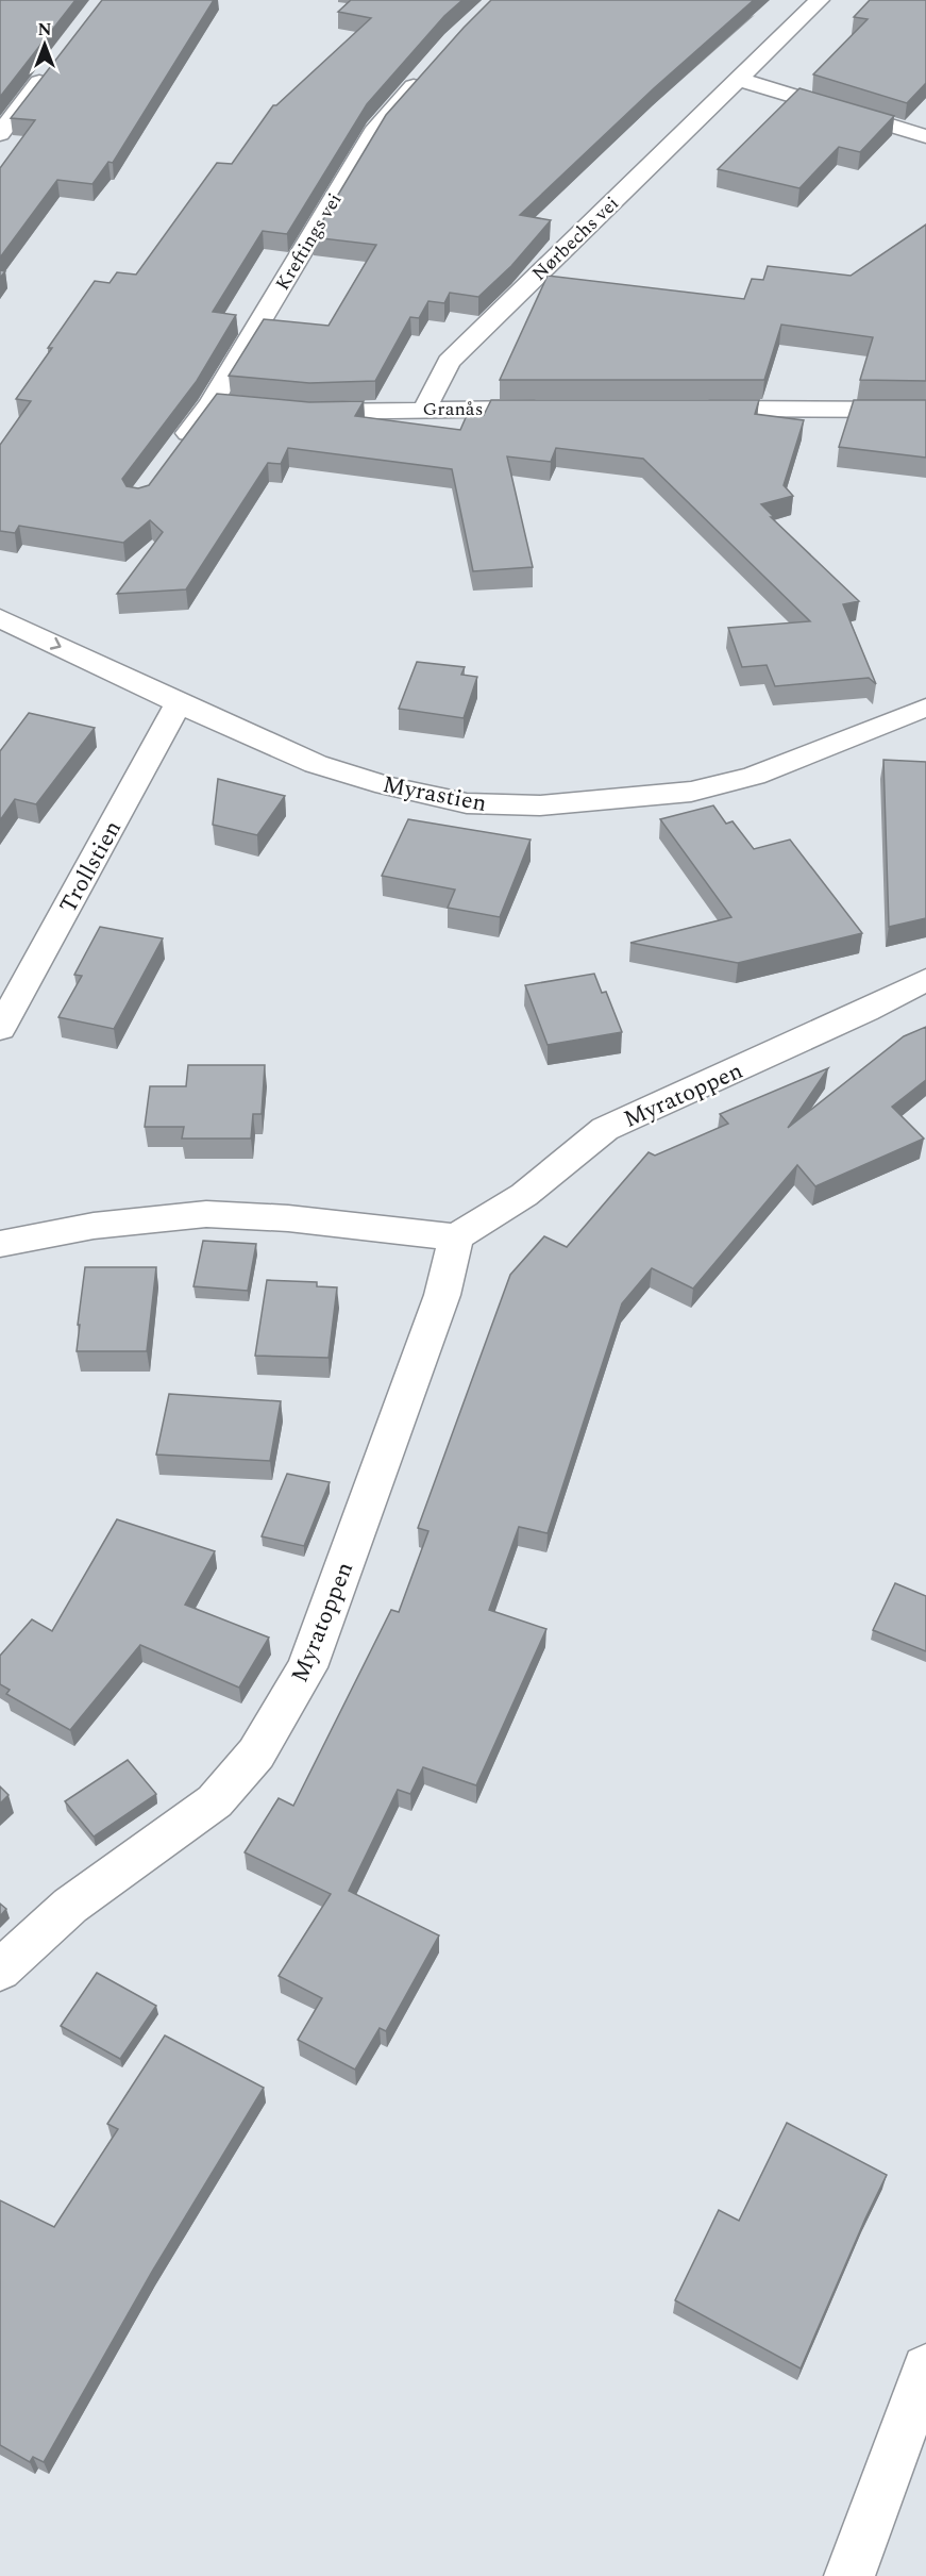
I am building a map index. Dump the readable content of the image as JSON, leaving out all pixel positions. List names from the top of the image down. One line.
{"streets":{"street":["Nørbechs vei","Kreftings vei","Granås","Myrastien","Trollstien","Myratoppen"]},"crossings":[["Nørbechs vei","Granås"],["Myrastien","Trollstien"]],"north":"top"}
